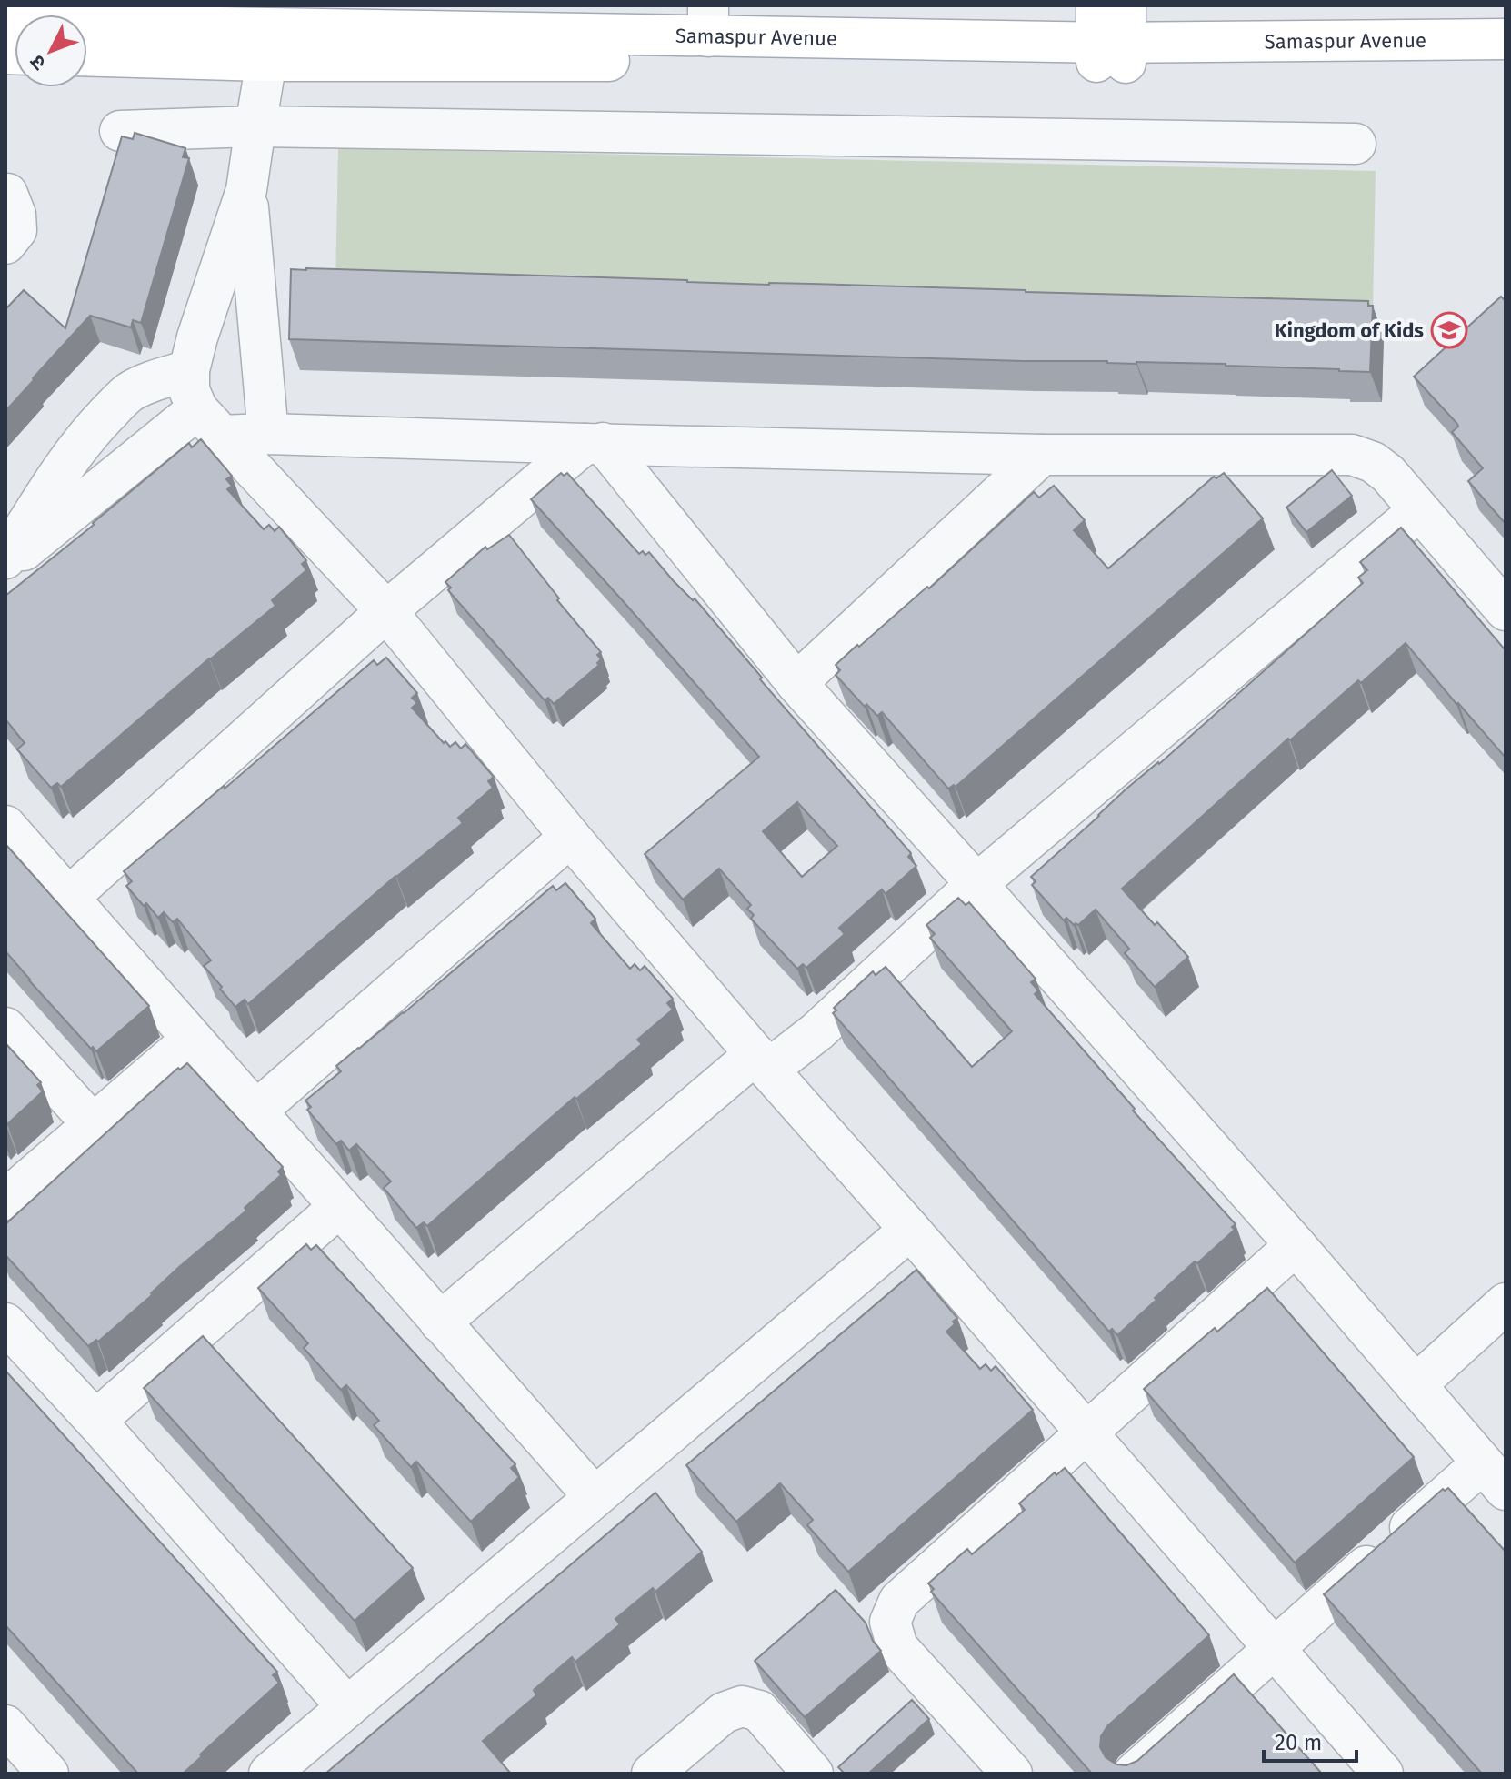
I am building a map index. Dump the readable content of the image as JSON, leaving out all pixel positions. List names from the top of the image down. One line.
{"streets":{"main road":["Samaspur Avenue"]},"places":{"school or university":["Kingdom of Kids"]},"scale_bar":"20 m","north":"bottom left"}
